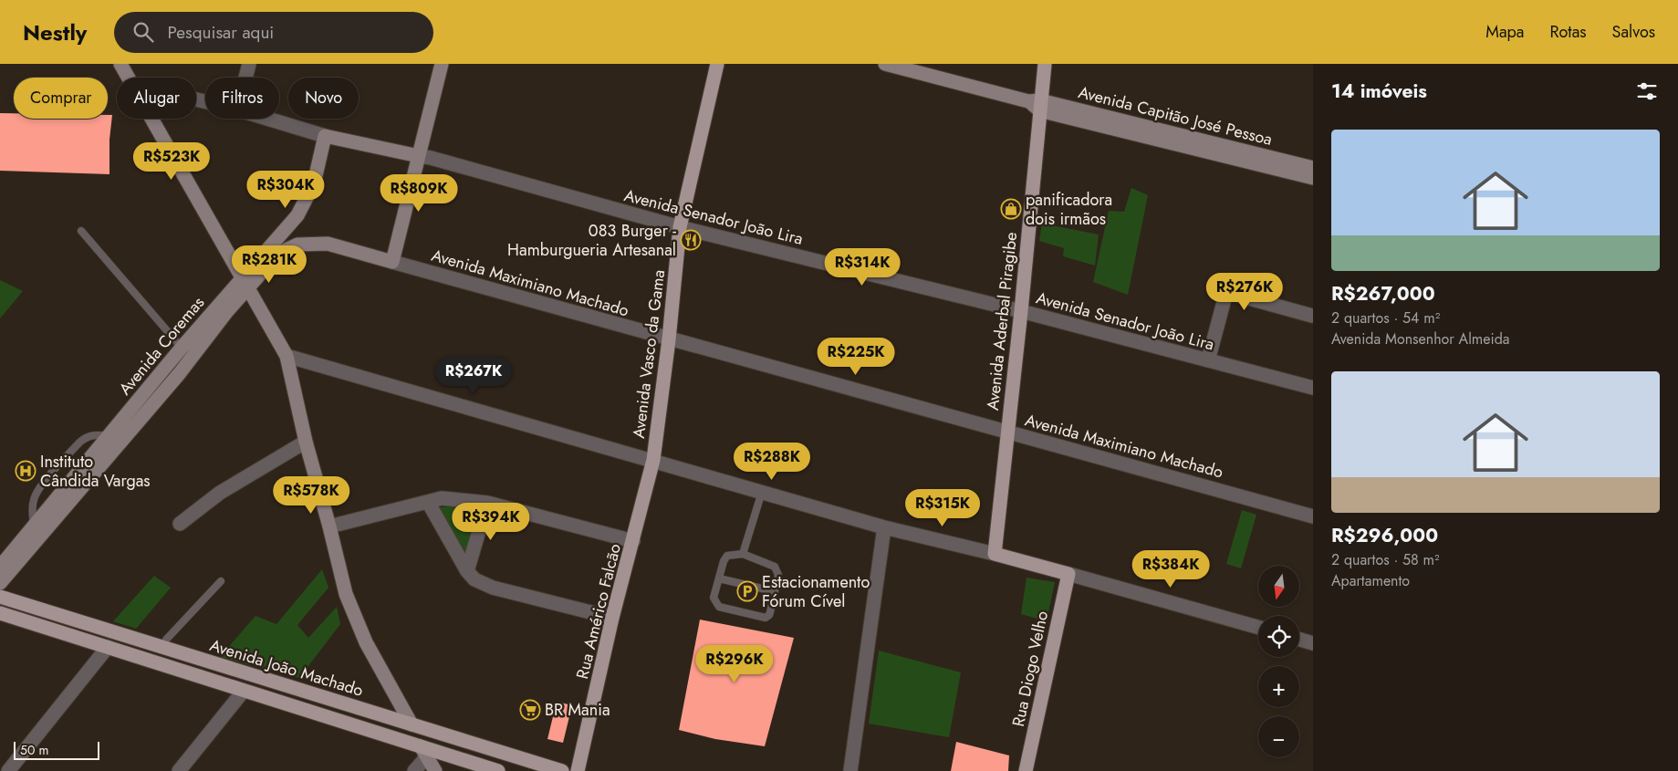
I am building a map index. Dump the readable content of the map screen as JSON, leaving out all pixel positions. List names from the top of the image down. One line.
{"streets":{"main road":["Avenida Aderbal Piragibe","Avenida Vasco da Gama","Rua Américo Falcão","Avenida João Machado","Rua Diogo Velho"],"street":["Avenida Capitão José Pessoa","Avenida Senador João Lira","Avenida Maximiano Machado","Avenida Coremas"]},"crossings":[["Avenida Capitão José Pessoa","Avenida Aderbal Piragibe"],["Avenida Senador João Lira","Avenida Aderbal Piragibe"],["Avenida Senador João Lira","Avenida Coremas"],["Avenida Senador João Lira","Avenida Vasco da Gama"],["Avenida Maximiano Machado","Avenida Aderbal Piragibe"],["Avenida Maximiano Machado","Avenida Coremas"],["Avenida Maximiano Machado","Avenida Vasco da Gama"],["Avenida Vasco da Gama","Rua Américo Falcão"]],"places":{"shop":["panificadora dois irmãos"],"restaurant":["083 Burger - Hamburgueria Artesanal"],"hospital":["Instituto Cândida Vargas"],"parking":["Estacionamento Fórum Cível"],"supermarket":["BR Mania"]},"scale_bar":"50 m","north":"bottom","page":{"header":"Nestly","search":"Pesquisar aqui","nav":["Mapa","Rotas","Salvos"],"heading":"14 imóveis","chip":["Comprar","Alugar","Filtros","Novo"],"list":[{"name":"R$267,000","note":"2 quartos · 54 m² · Avenida Monsenhor Almeida"},{"name":"R$296,000","note":"2 quartos · 58 m² · Apartamento"}],"price":["R$523K","R$304K","R$809K","R$281K","R$314K","R$276K","R$225K","R$267K","R$288K","R$578K","R$315K","R$394K","R$384K","R$296K"],"map_buttons":["+","−"],"scale":"50 m"}}
